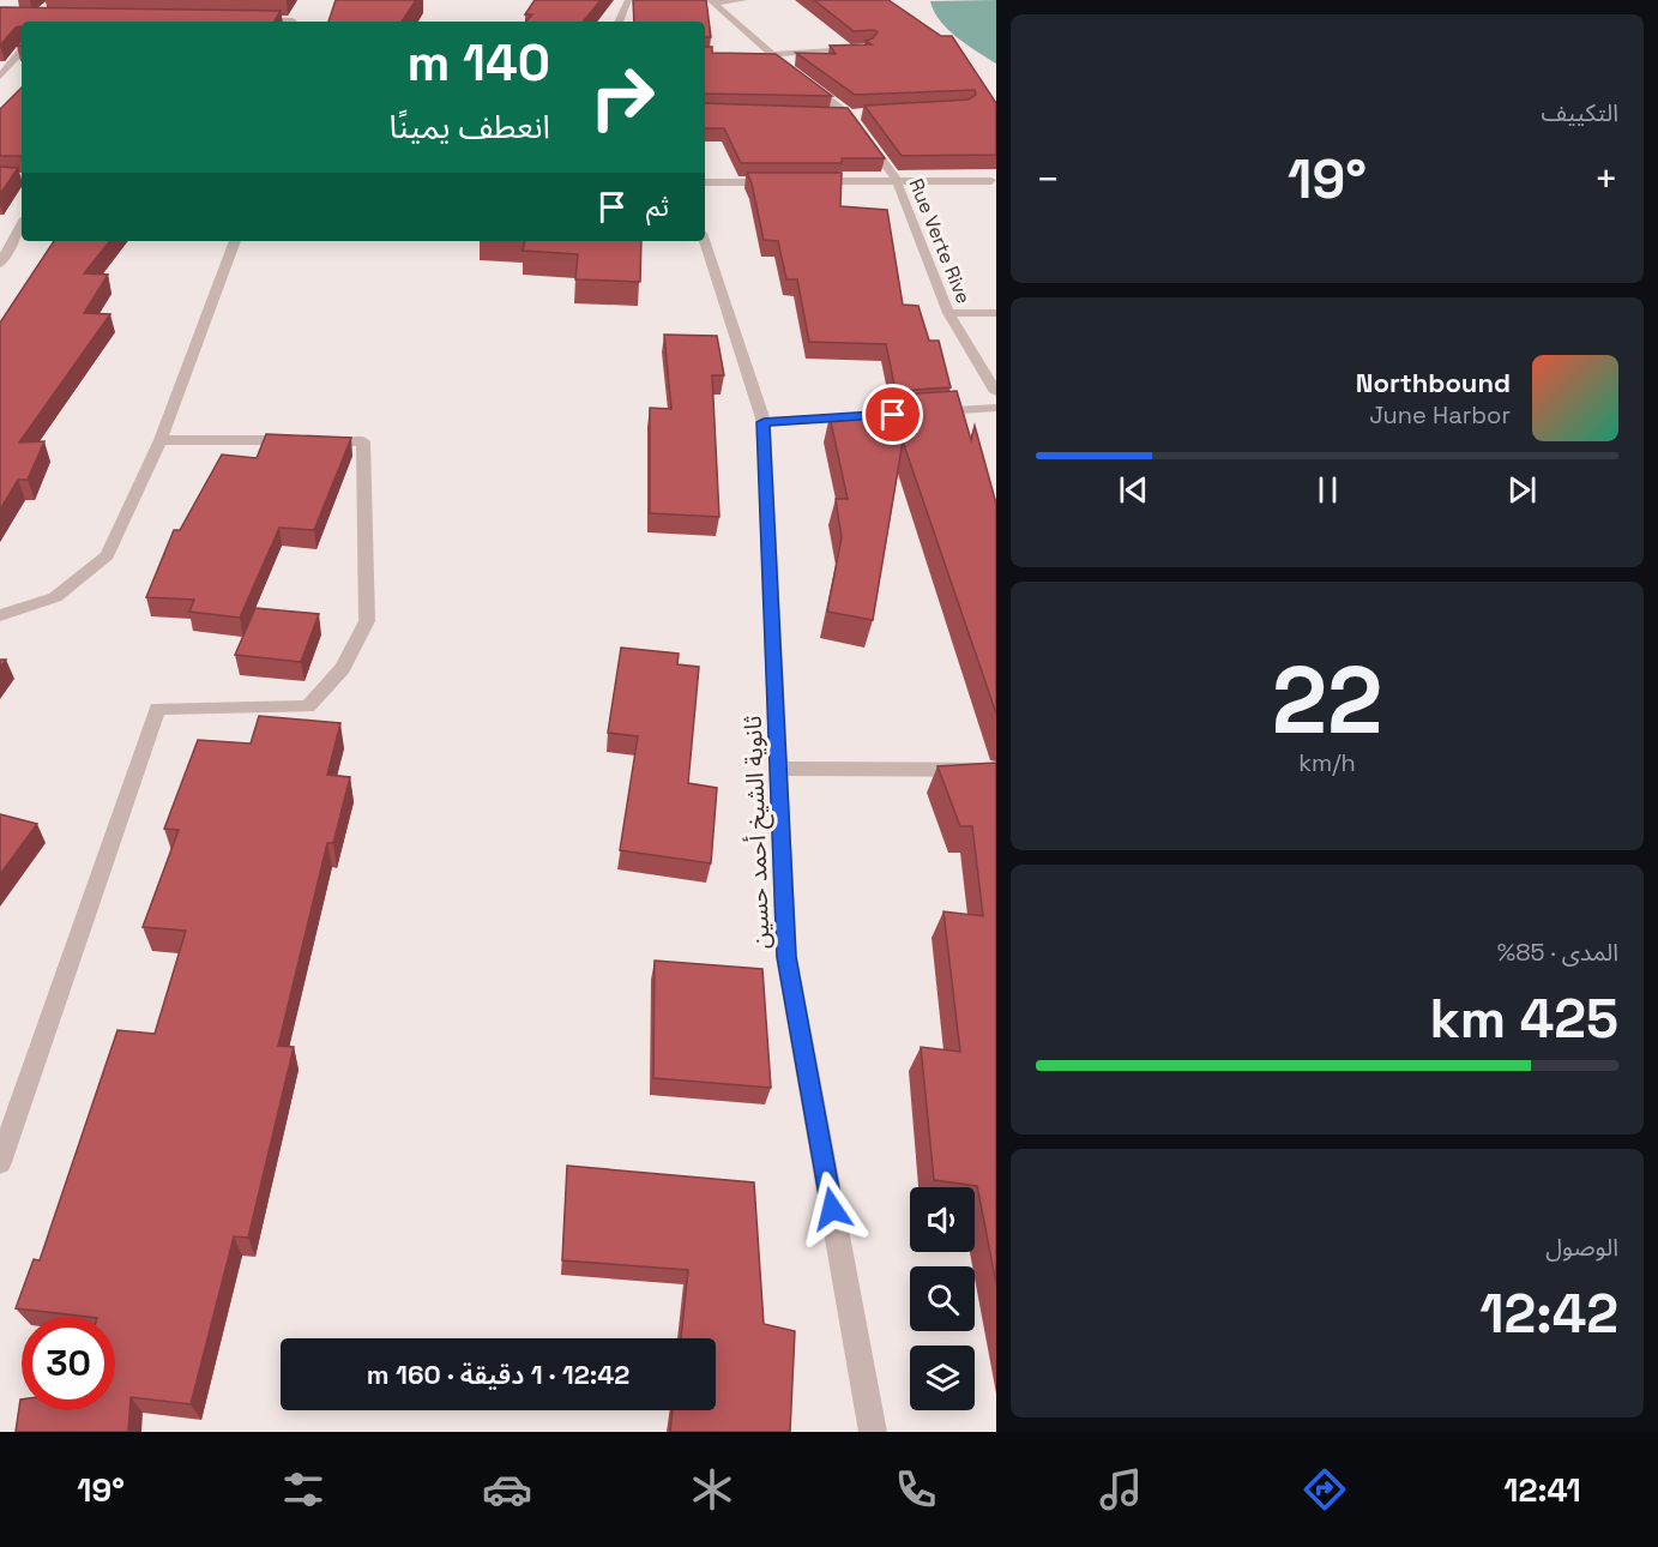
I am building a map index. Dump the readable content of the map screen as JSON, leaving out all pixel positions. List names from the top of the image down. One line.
{"streets":{"street":["Rue Verte Rive","ثانوية الشيخ أحمد حسين"]},"page":{"tile":["التكييف",["22","km/h"],["المدى · 85%","425 km"],["الوصول","12:42"]],"turn":["140 m","انعطف يمينًا"],"heat":["−","19°","+"],"then":"ثم","song":["Northbound","June Harbor"],"limit":"30","trip":"12:42 · 1 دقيقة · 160 m","tabs":["12:41","19°"]}}
